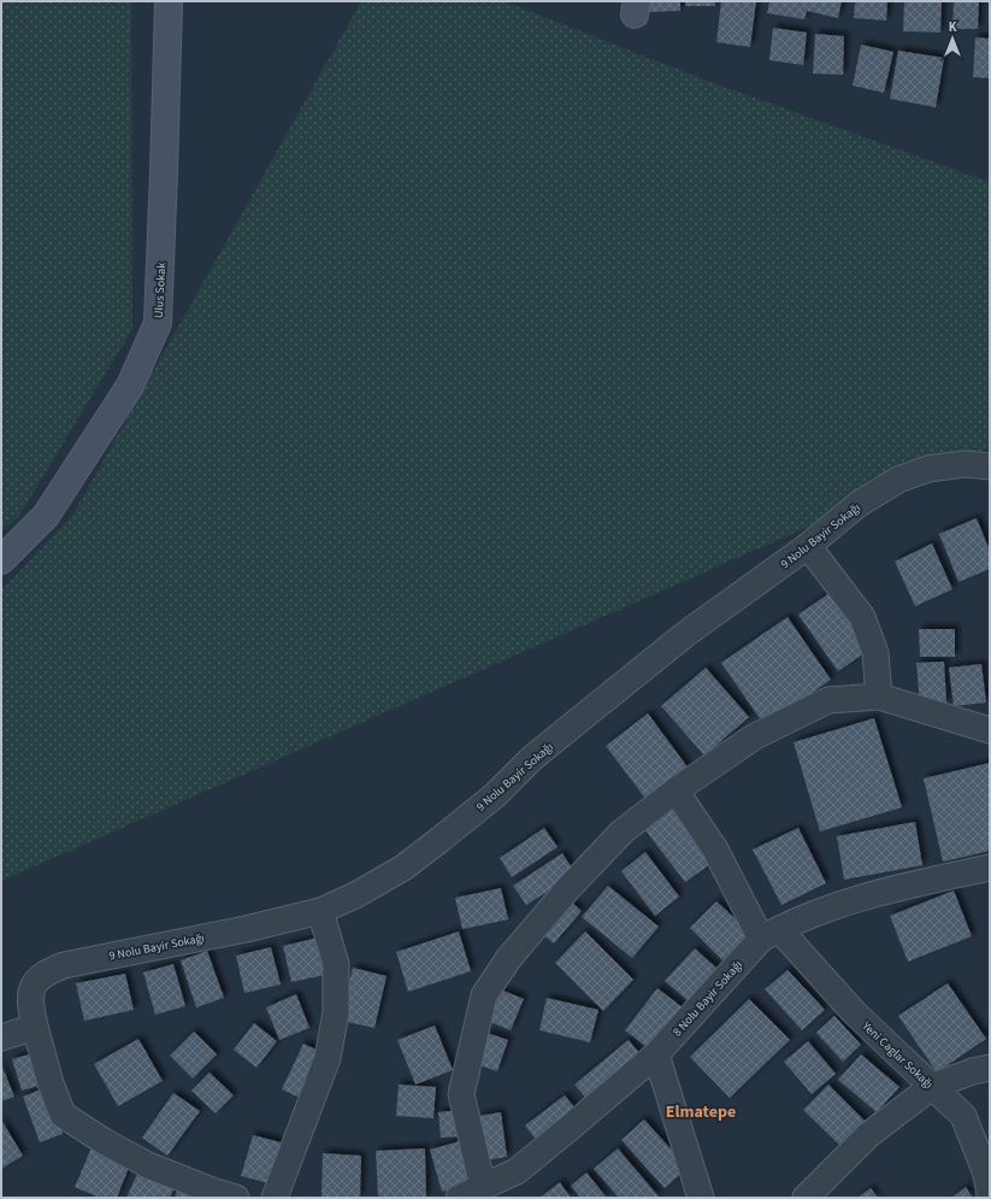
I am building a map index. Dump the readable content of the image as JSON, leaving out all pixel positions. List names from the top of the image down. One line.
{"streets":{"street":["Ulus Sokak","9 Nolu Bayir Sokağı","8 Nolu Bayir Sokağı","Yeni Caglar Sokağı"]},"crossings":[["8 Nolu Bayir Sokağı","Yeni Caglar Sokağı"]],"districts":["Elmatepe"],"north":"top"}
